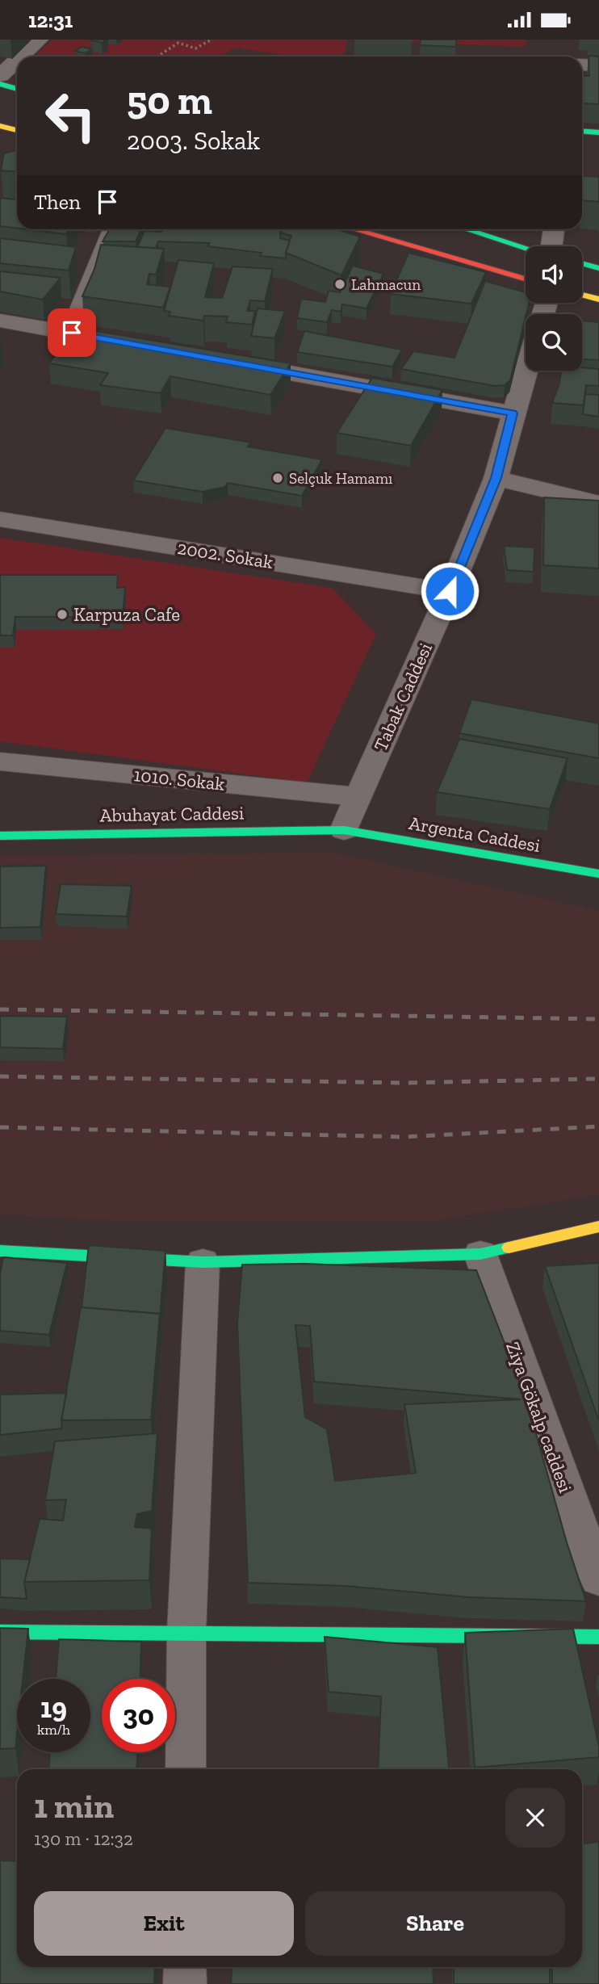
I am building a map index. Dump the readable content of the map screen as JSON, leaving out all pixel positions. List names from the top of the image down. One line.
{"streets":{"main road":["Abuhayat Caddesi","Argenta Caddesi"],"street":["2002. Sokak","Tabak Caddesi","1010. Sokak","Ziya Gökalp caddesi"]},"crossings":[["2002. Sokak","Tabak Caddesi"],["Tabak Caddesi","1010. Sokak"],["Tabak Caddesi","Abuhayat Caddesi"],["Tabak Caddesi","Argenta Caddesi"],["Abuhayat Caddesi","Argenta Caddesi"]],"places":["Lahmacun","Selçuk Hamamı","Karpuza Cafe"],"page":{"status":"12:31","turn":["50 m","2003. Sokak"],"then":"Then","speed":"19 km/h","limit":"30","heading":["1 min","130 m · 12:32"],"buttons":["Exit","Share"]}}
